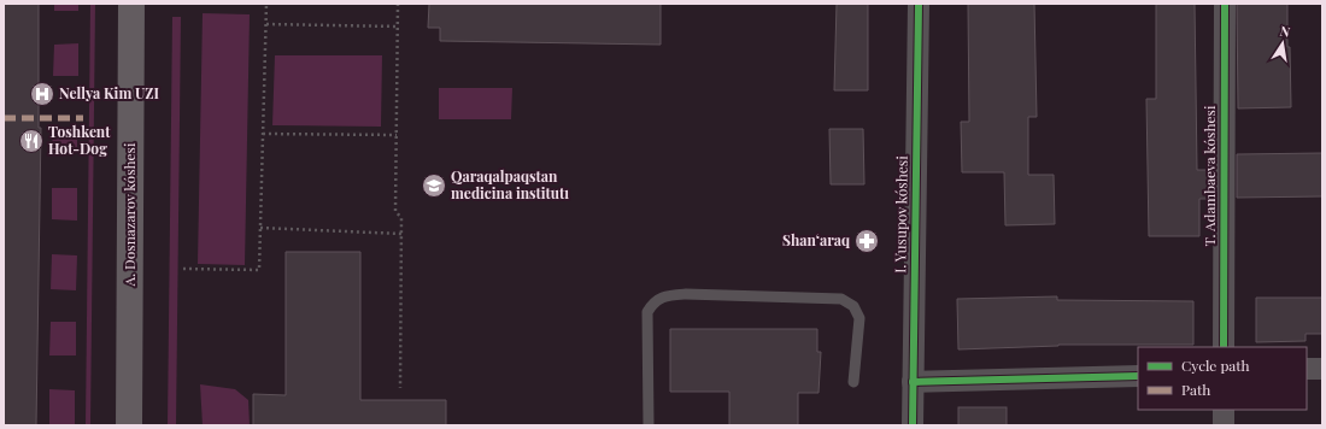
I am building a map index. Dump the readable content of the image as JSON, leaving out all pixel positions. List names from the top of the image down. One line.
{"streets":{"main road":["A. Dosnazarov kóshesi"],"street":["T. Adambaeva kóshesi","I. Yusupov kóshesi"]},"places":{"hospital":["Nellya Kim UZI"],"restaurant":["Toshkent Hot-Dog"],"school or university":["Qaraqalpaqstan medicina institutı"],"pharmacy":["Shanʻaraq"]},"legend":["Cycle path","Path"],"north":"top"}
